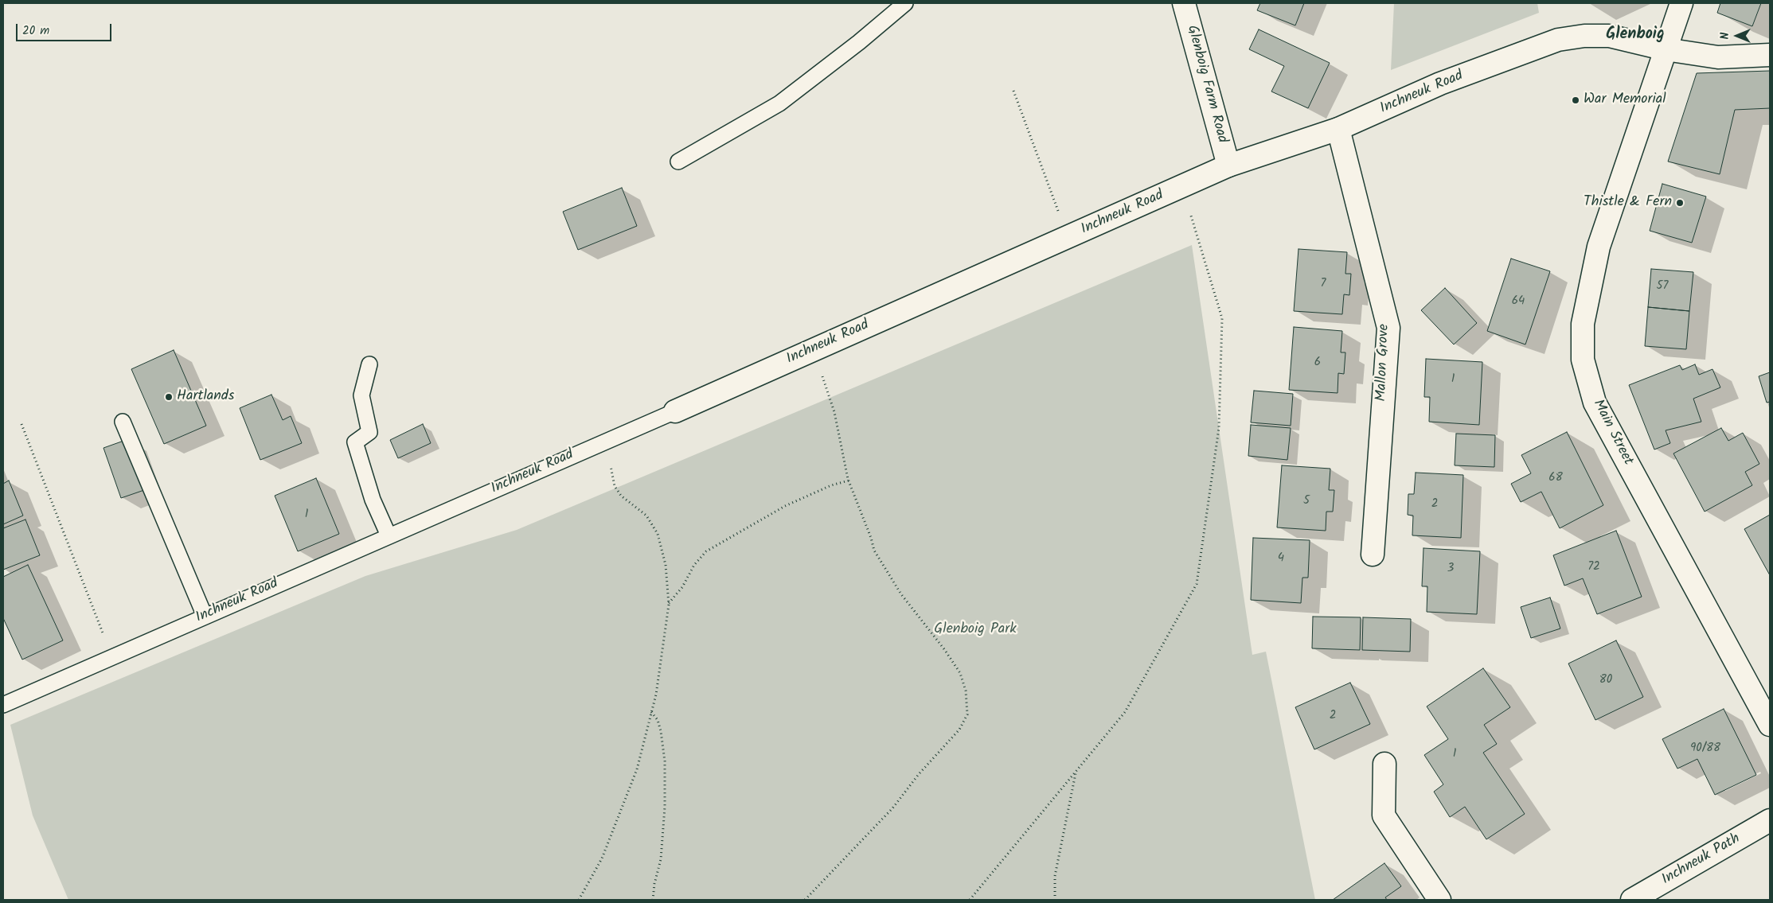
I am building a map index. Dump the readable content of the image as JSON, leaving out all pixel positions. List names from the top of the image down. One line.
{"streets":{"street":["Glenboig Farm Road","Inchneuk Road","Mallon Grove","Main Street","Inchneuk Path"]},"crossings":[["Glenboig Farm Road","Inchneuk Road"],["Inchneuk Road","Mallon Grove"],["Inchneuk Road","Main Street"]],"districts":["Glenboig"],"parks":["Glenboig Park"],"places":["War Memorial","Thistle & Fern","Hartlands"],"house_numbers":["7","57","64","6","1","68","5","2","1","4","72","3","80","2","90/88","1"],"scale_bar":"20 m","north":"left"}
